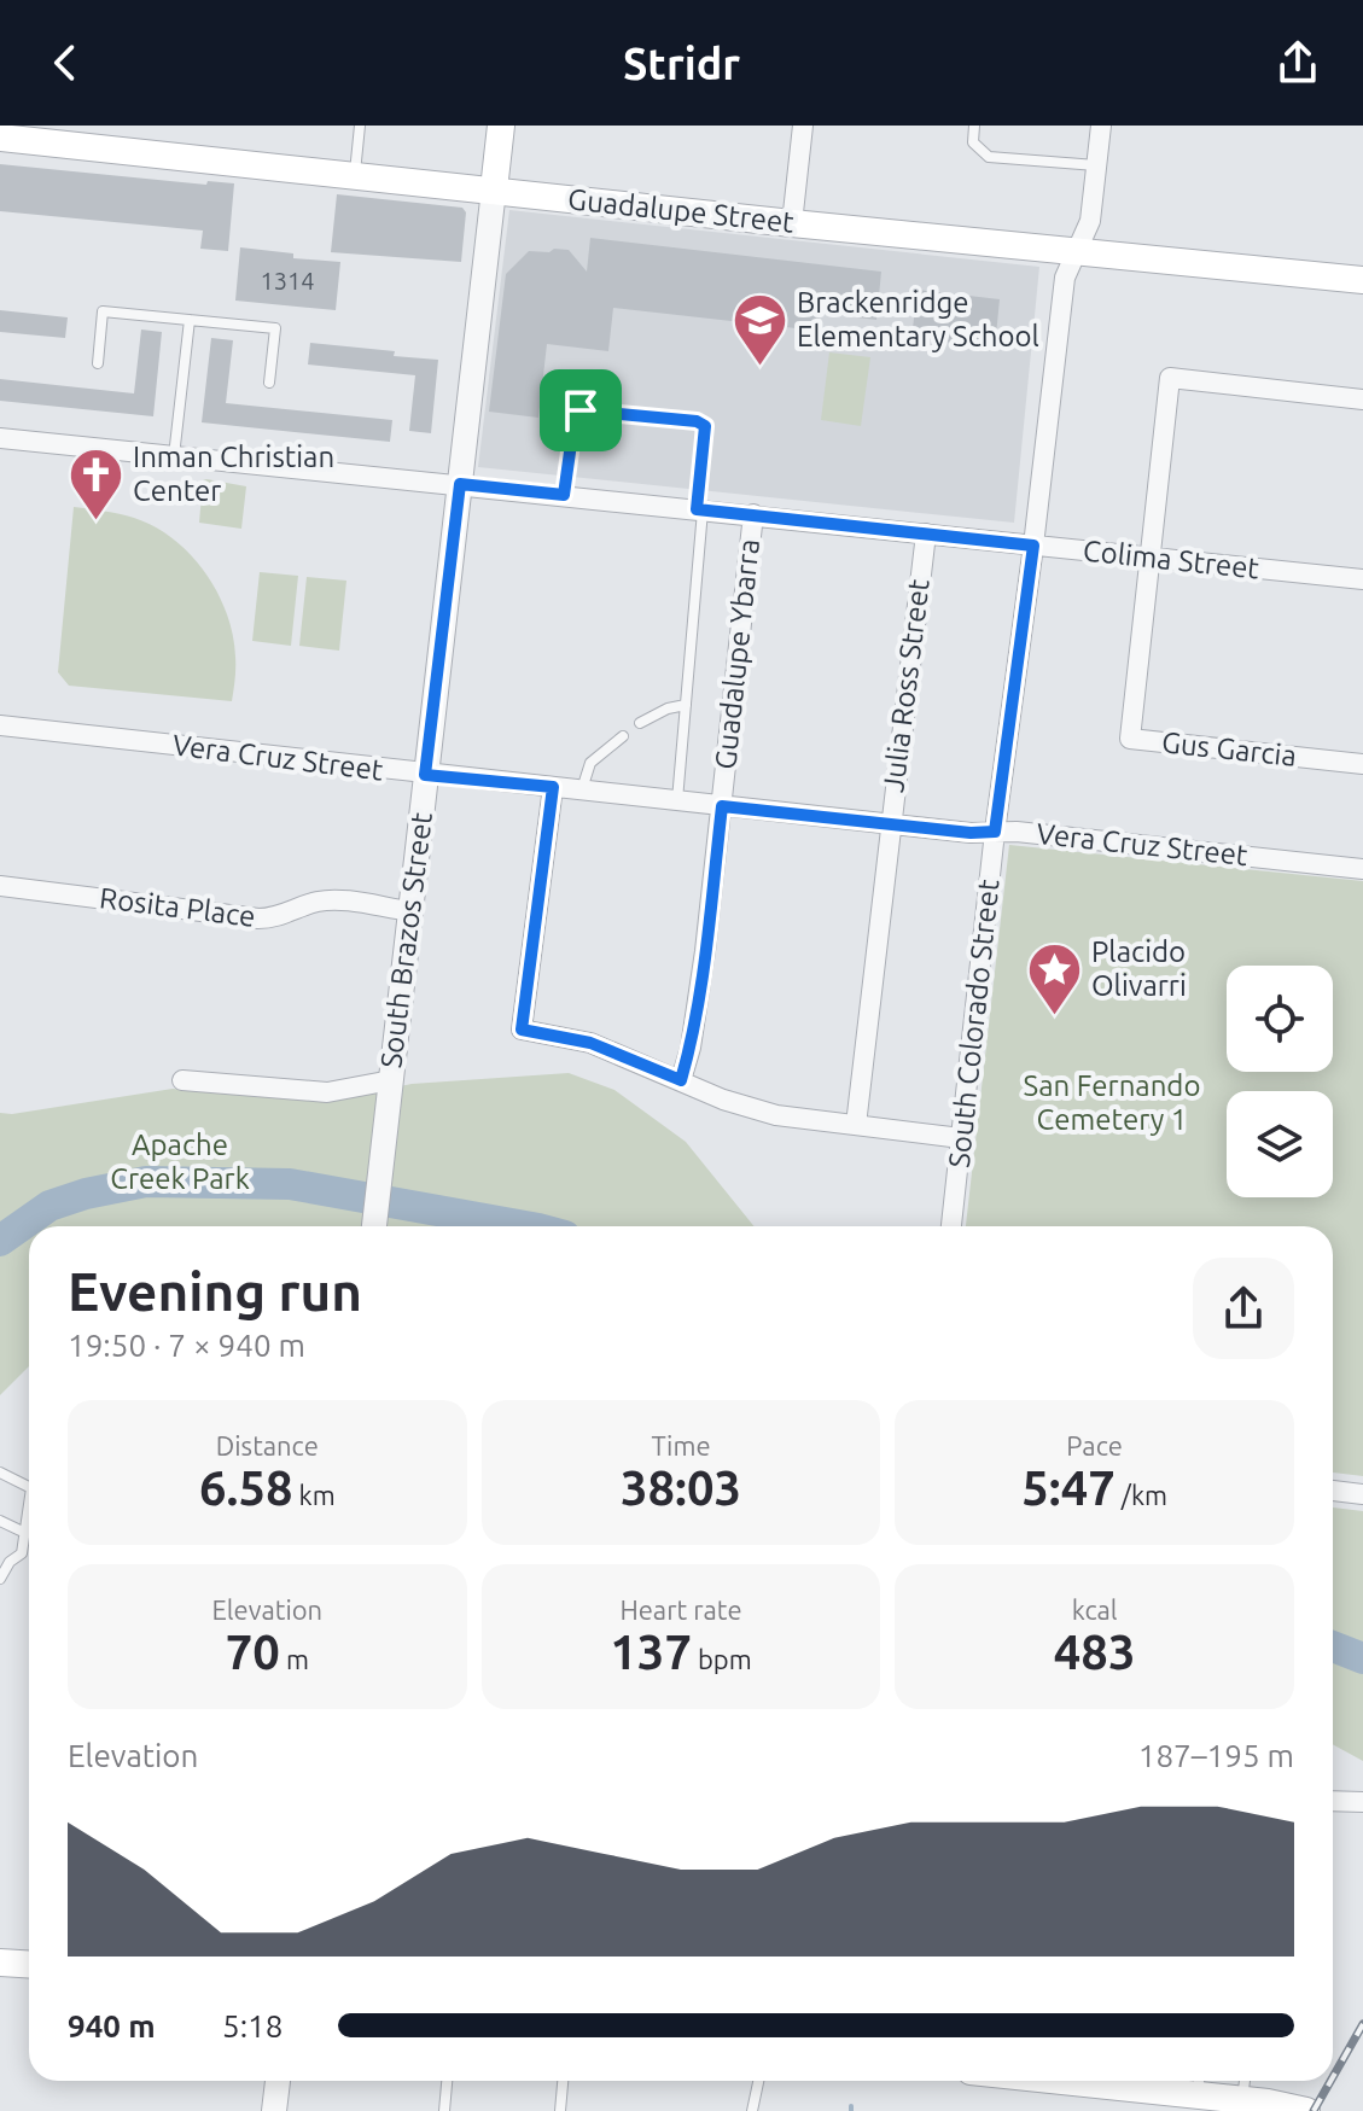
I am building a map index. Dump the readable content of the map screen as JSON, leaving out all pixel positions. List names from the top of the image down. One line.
{"streets":{"main road":["Guadalupe Street","South Brazos Street"],"street":["Colima Street","Guadalupe Ybarra","Julia Ross Street","Gus Garcia","Vera Cruz Street","Rosita Place","South Colorado Street"]},"crossings":[["Guadalupe Street","South Brazos Street"],["Guadalupe Street","South Colorado Street"],["Colima Street","Guadalupe Ybarra"],["Colima Street","Julia Ross Street"],["Colima Street","Gus Garcia"],["Colima Street","South Brazos Street"],["Colima Street","South Colorado Street"],["Guadalupe Ybarra","Vera Cruz Street"],["Julia Ross Street","Vera Cruz Street"],["Vera Cruz Street","South Brazos Street"],["Vera Cruz Street","South Colorado Street"],["Rosita Place","South Brazos Street"]],"parks":["San Fernando Cemetery 1","Apache Creek Park"],"places":{"school or university":["Brackenridge Elementary School"],"church":["Inman Christian Center"],"place":["Placido Olivarri"]},"house_numbers":["1314"],"page":{"header":"Stridr","heading":["Evening run","19:50 · 7 × 940 m"],"stats":[["Distance","6.58 km"],["Time","38:03"],["Pace","5:47 /km"],["Elevation","70 m"],["Heart rate","137 bpm"],["kcal","483"]],"chart":["Elevation","187–195 m"],"list":[{"name":"940 m","note":"5:18"}]}}
